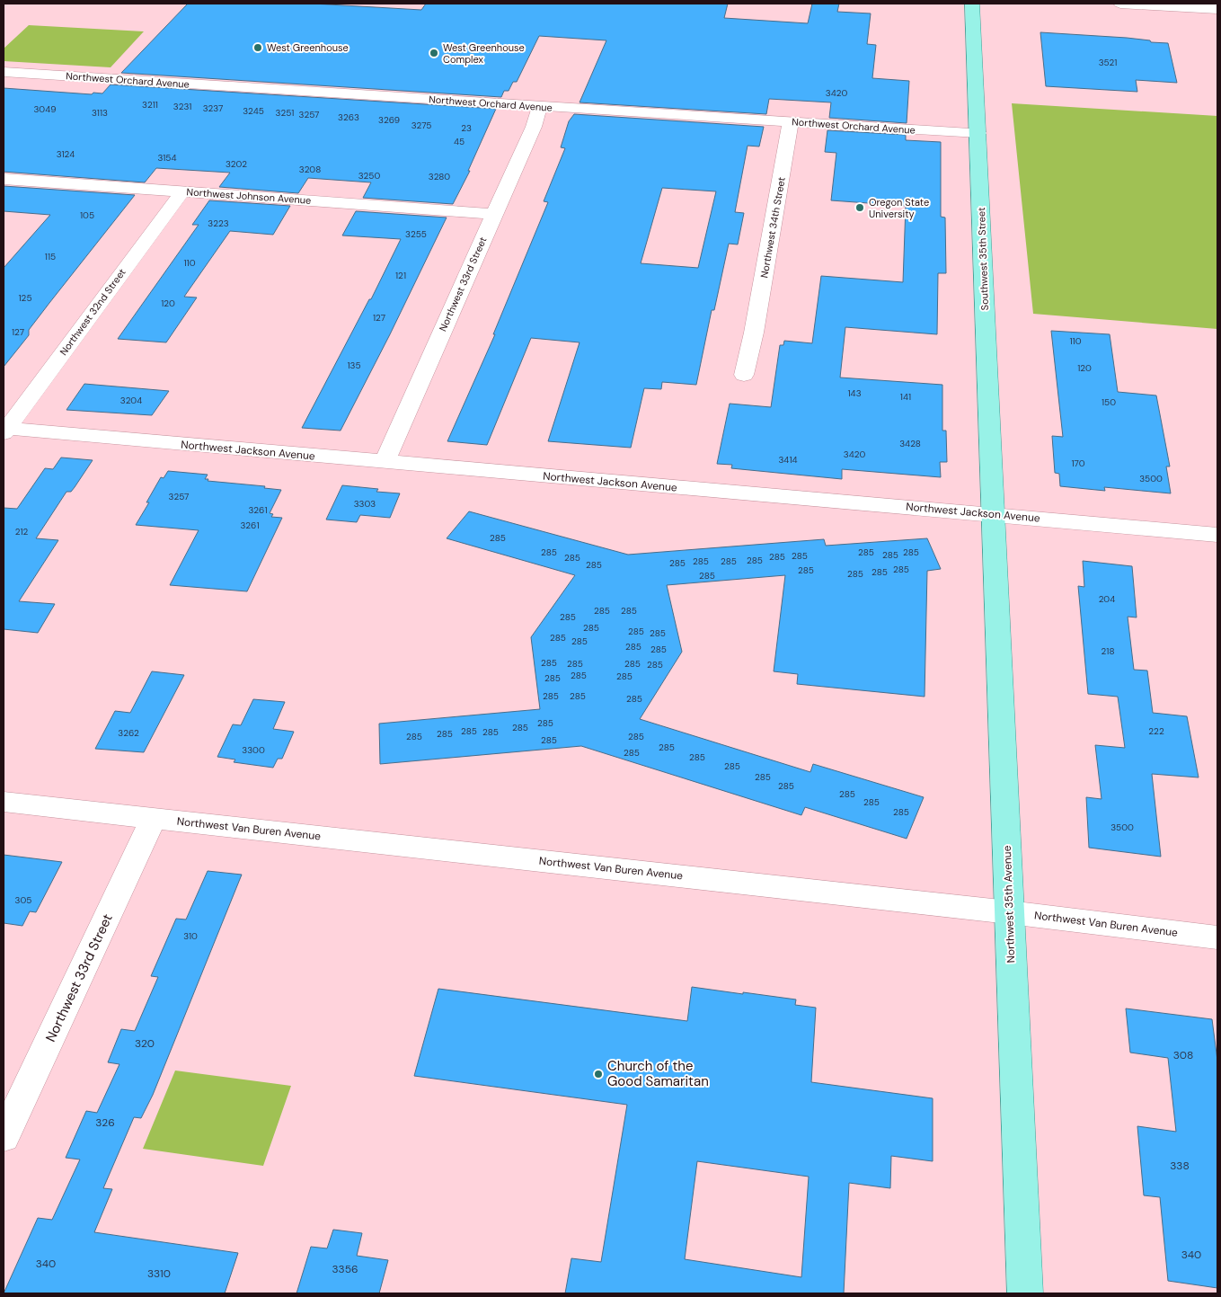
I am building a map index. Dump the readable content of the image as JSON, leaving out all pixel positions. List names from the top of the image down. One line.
{"streets":{"main road":["Southwest 35th Street","Northwest 35th Avenue"],"street":["Northwest Orchard Avenue","Northwest Johnson Avenue","Northwest 34th Street","Northwest 33rd Street","Northwest 32nd Street","Northwest Jackson Avenue","Northwest Van Buren Avenue"]},"crossings":[["Northwest Orchard Avenue","Northwest 34th Street"],["Northwest Orchard Avenue","Southwest 35th Street"],["Northwest Orchard Avenue","Northwest 33rd Street"],["Northwest Johnson Avenue","Northwest 33rd Street"],["Northwest Johnson Avenue","Northwest 32nd Street"],["Southwest 35th Street","Northwest Jackson Avenue"],["Southwest 35th Street","Northwest 35th Avenue"],["Northwest 33rd Street","Northwest Jackson Avenue"],["Northwest 33rd Street","Northwest Van Buren Avenue"],["Northwest 32nd Street","Northwest Jackson Avenue"],["Northwest Jackson Avenue","Northwest 35th Avenue"],["Northwest Van Buren Avenue","Northwest 35th Avenue"]],"places":["West Greenhouse","West Greenhouse Complex","Oregon State University","Church of the Good Samaritan"],"house_numbers":["3521","3420","3211","3231","3237","3049","3245","3113","3251","3257","3263","3269","3275","23","45","3124","3154","3202","3208","3250","3280","105","3223","3255","115","110","121","125","120","127","127","110","135","120","143","141","3204","150","3428","3420","3414","170","3500","3257","3303","3261","3261","212","285","285","285","285","285","285","285","285","285","285","285","285","285","285","285","285","285","285","204","285","285","285","285","285","285","285","285","285","285","218","285","285","285","285","285","285","285","285","285","285","285","285","285","222","285","3262","285","285","285","285","285","3300","285","285","285","285","285","285","285","285","3500","305","310","320","308","326","338","340","340","3356","3310"]}
